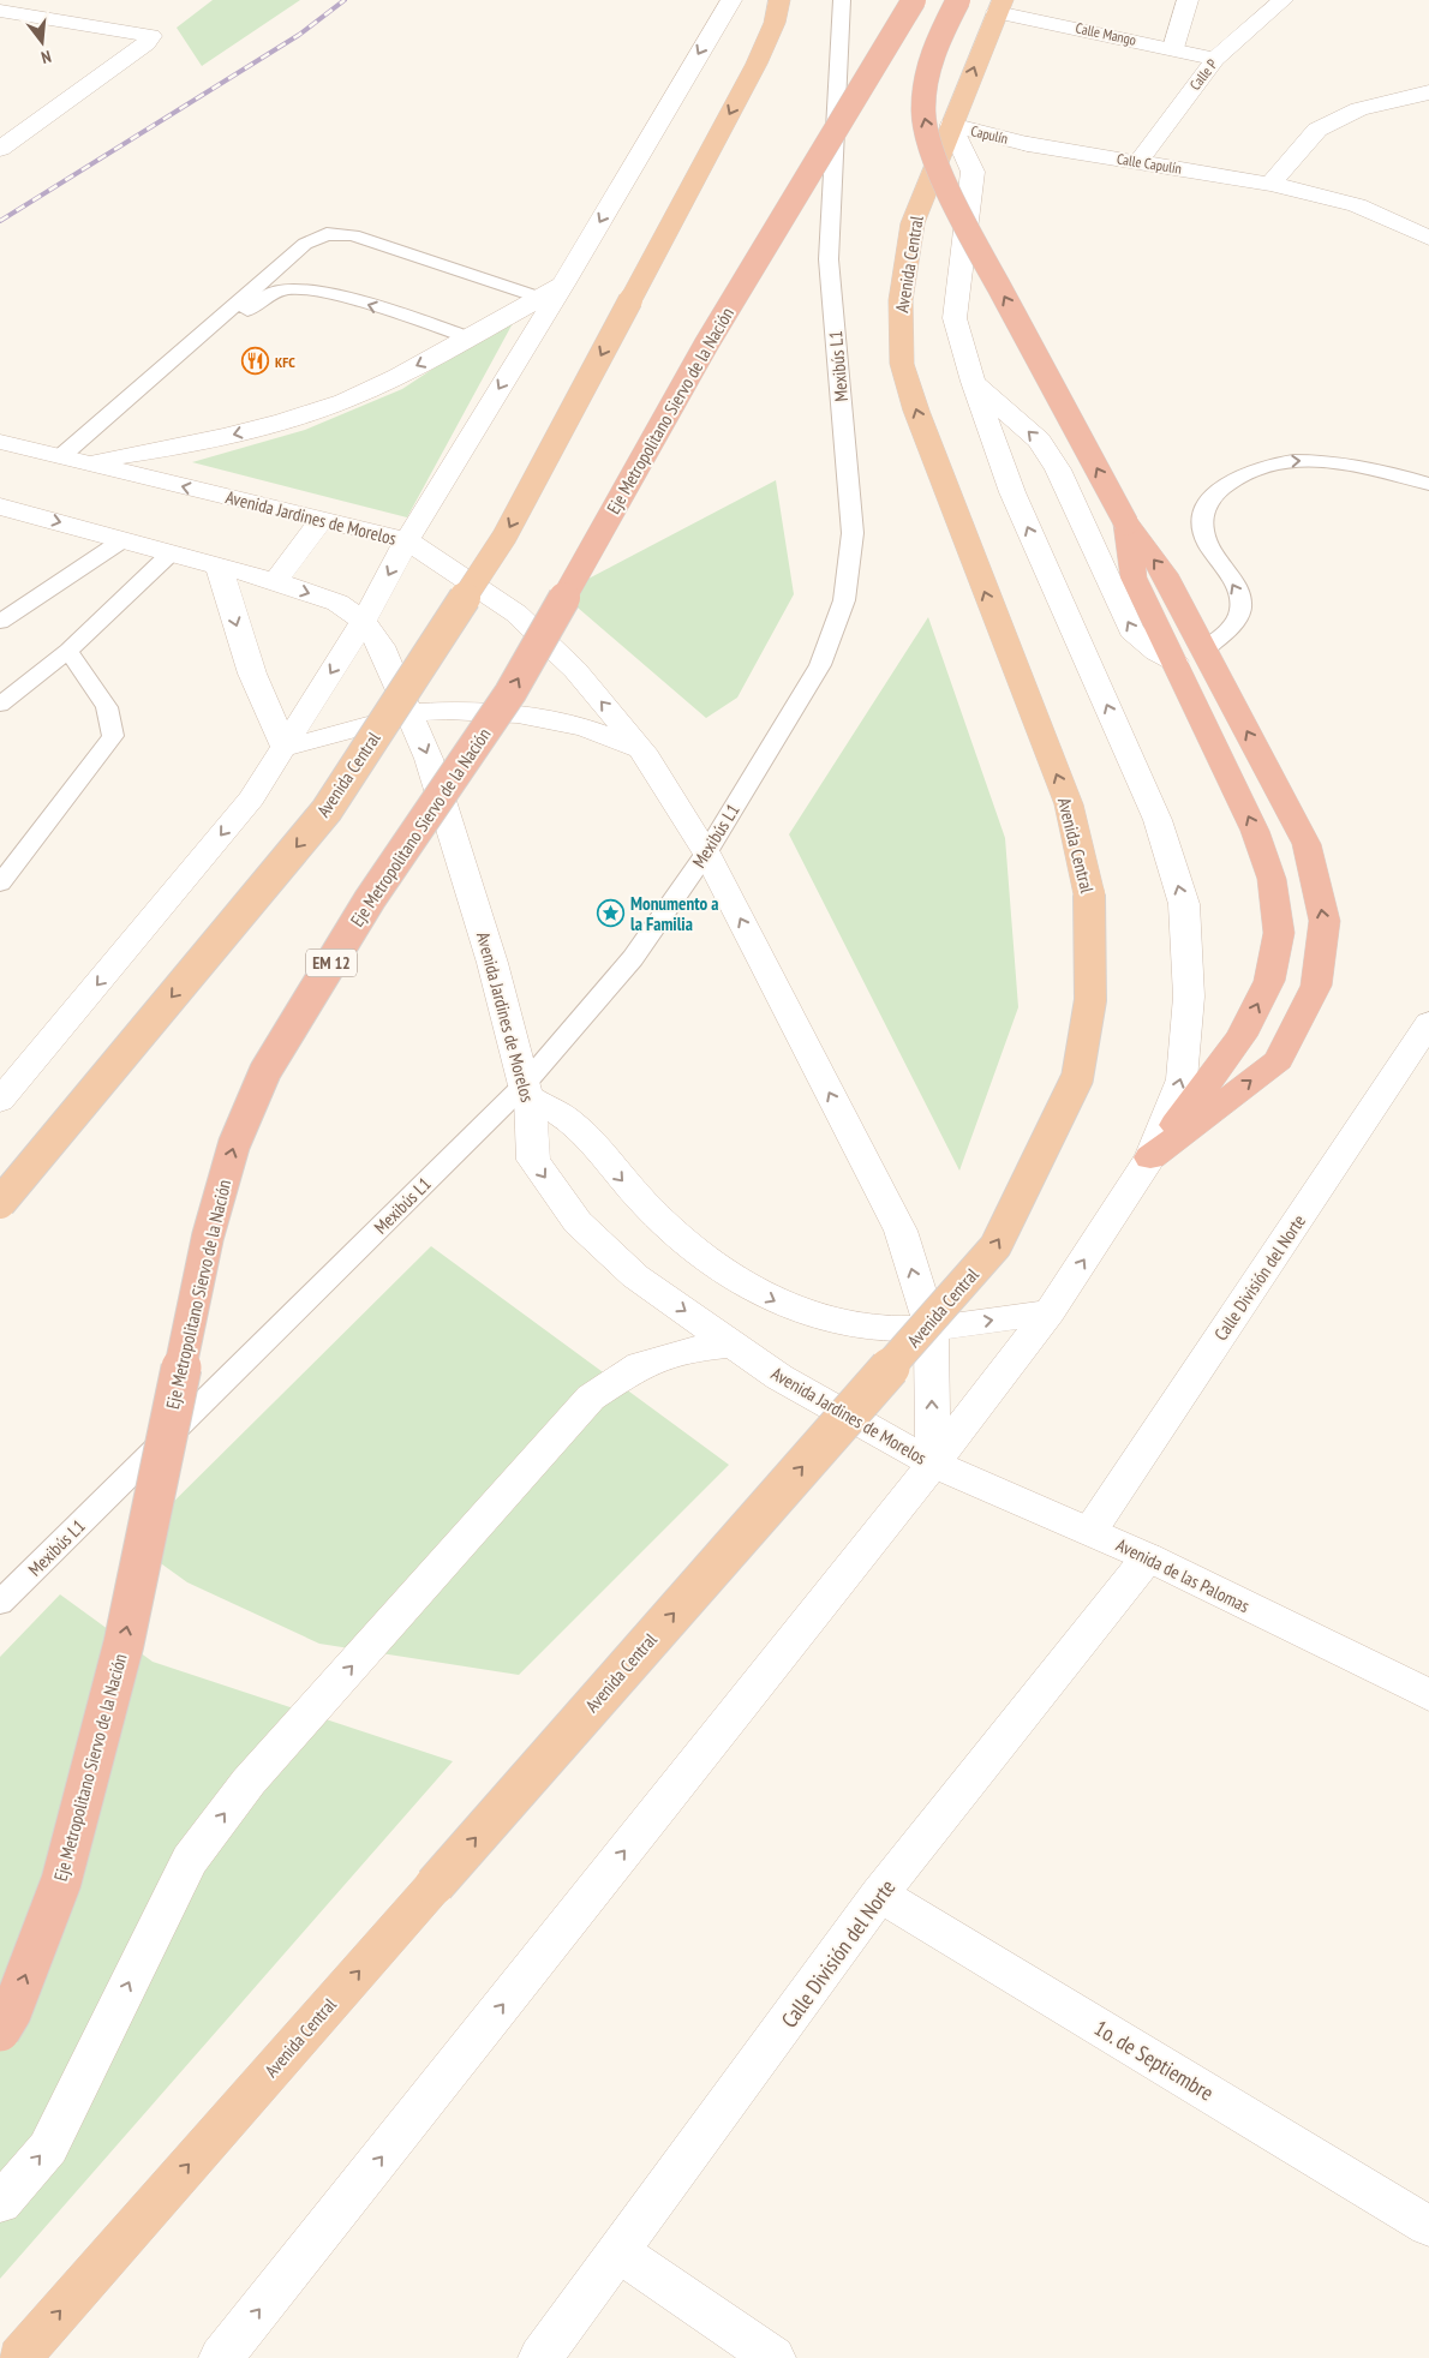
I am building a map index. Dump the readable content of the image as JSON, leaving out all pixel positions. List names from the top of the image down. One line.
{"streets":{"highway":["Avenida Central","Eje Metropolitano Siervo de la Nación","EM 12"],"main road":["Calle Mango","Calle P","Capulín","Calle Capulín","Avenida Jardines de Morelos","Calle División del Norte","Avenida de las Palomas","1o. de Septiembre"],"lane":["Mexibús L1"]},"crossings":[["Calle Mango","Calle P"],["Calle Mango","Avenida Central"],["Calle P","Calle Capulín"],["Capulín","Calle Capulín"],["Capulín","Avenida Central"],["Mexibús L1","Avenida Jardines de Morelos"],["Avenida Jardines de Morelos","Avenida de las Palomas"],["Calle División del Norte","Avenida de las Palomas"],["Calle División del Norte","1o. de Septiembre"]],"one_way":["Eje Metropolitano Siervo de la Nación"],"places":{"restaurant":["KFC"],"place":["Monumento a la Familia"]},"north":"bottom"}
